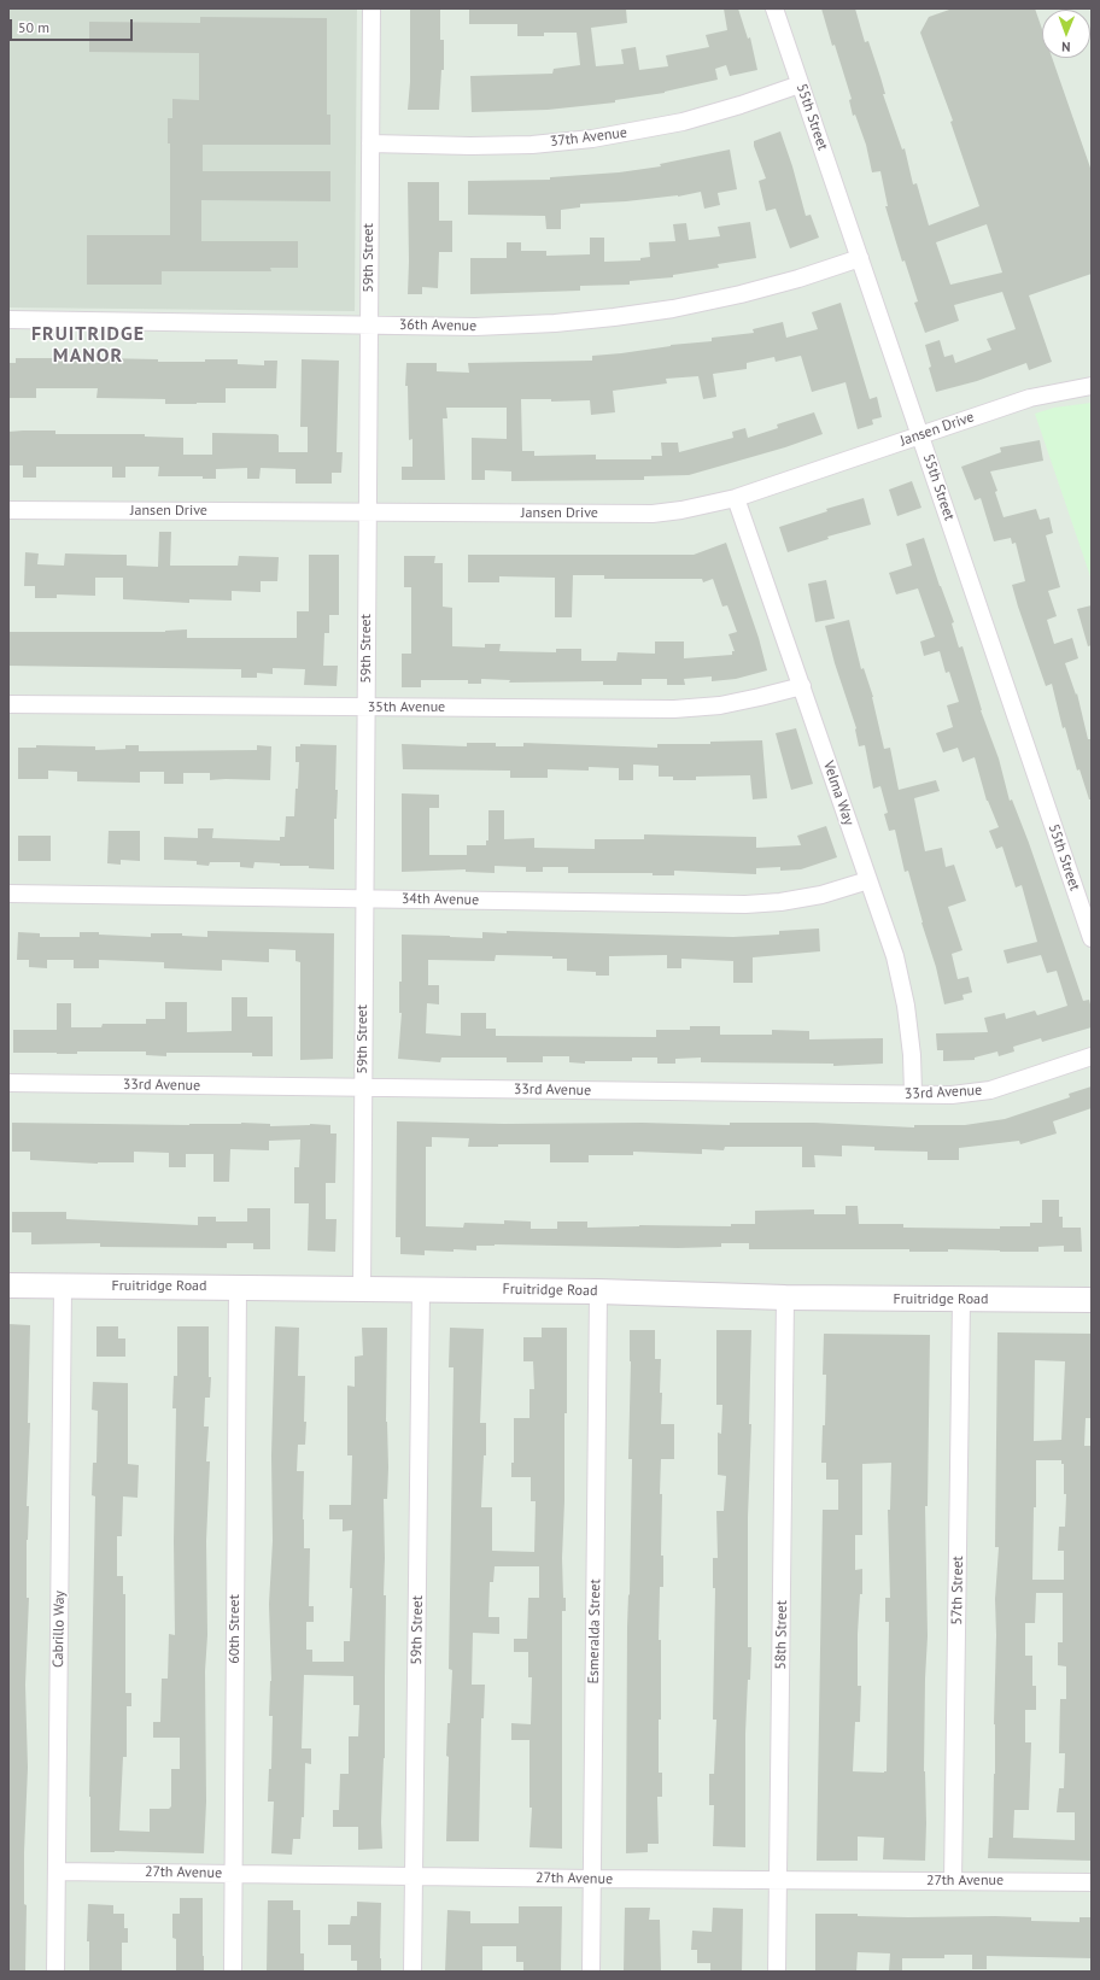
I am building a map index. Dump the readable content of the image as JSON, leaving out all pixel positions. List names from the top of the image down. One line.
{"streets":{"main road":["Fruitridge Road"],"street":["55th Street","37th Avenue","59th Street","36th Avenue","Jansen Drive","35th Avenue","Velma Way","34th Avenue","33rd Avenue","57th Street","Cabrillo Way","60th Street","Esmeralda Street","58th Street","27th Avenue"]},"crossings":[["55th Street","37th Avenue"],["55th Street","36th Avenue"],["55th Street","Jansen Drive"],["37th Avenue","59th Street"],["59th Street","36th Avenue"],["59th Street","Jansen Drive"],["59th Street","35th Avenue"],["59th Street","34th Avenue"],["59th Street","33rd Avenue"],["59th Street","Fruitridge Road"],["59th Street","27th Avenue"],["Jansen Drive","Velma Way"],["35th Avenue","Velma Way"],["Velma Way","34th Avenue"],["Velma Way","33rd Avenue"],["Fruitridge Road","57th Street"],["Fruitridge Road","Cabrillo Way"],["Fruitridge Road","60th Street"],["Fruitridge Road","Esmeralda Street"],["Fruitridge Road","58th Street"],["57th Street","27th Avenue"],["Cabrillo Way","27th Avenue"],["60th Street","27th Avenue"],["Esmeralda Street","27th Avenue"],["58th Street","27th Avenue"]],"districts":["FRUITRIDGE MANOR"],"scale_bar":"50 m","north":"bottom"}
